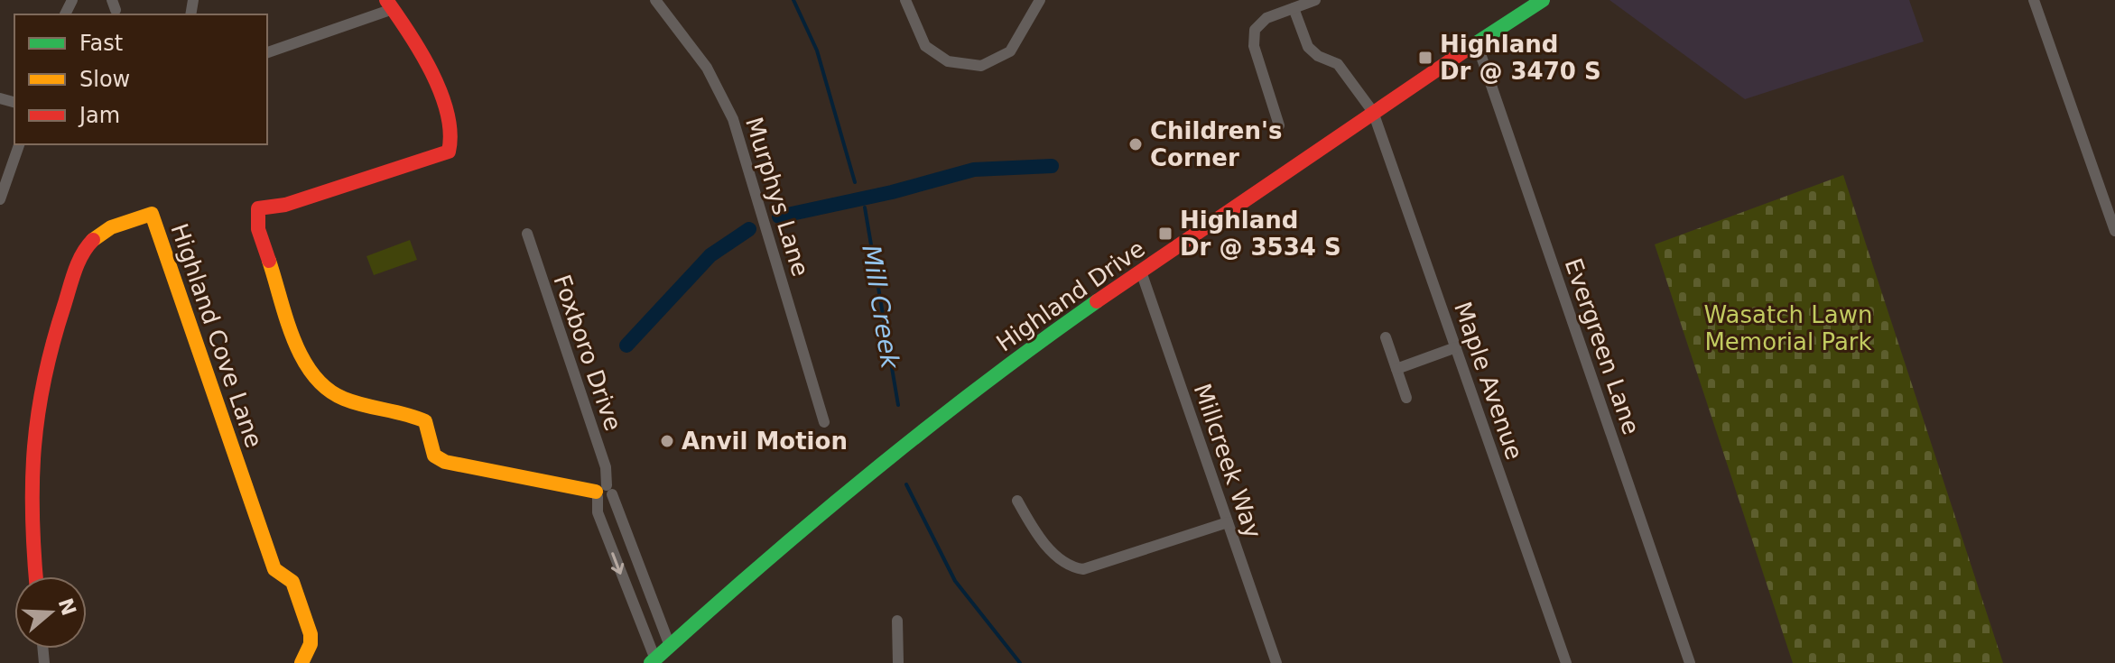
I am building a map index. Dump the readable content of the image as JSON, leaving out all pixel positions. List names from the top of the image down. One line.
{"streets":{"street":["Murphys Lane","Highland Drive","Highland Cove Lane","Evergreen Lane","Foxboro Drive","Maple Avenue","Millcreek Way"]},"crossings":[["Highland Drive","Evergreen Lane"],["Highland Drive","Foxboro Drive"],["Highland Drive","Maple Avenue"],["Highland Drive","Millcreek Way"]],"water":["Mill Creek"],"parks":["Wasatch Lawn Memorial Park"],"places":{"transit":["Highland Dr @ 3470 S","Highland Dr @ 3534 S"],"other":["Children's Corner","Anvil Motion"]},"legend":["Fast","Slow","Jam"],"north":"right"}
